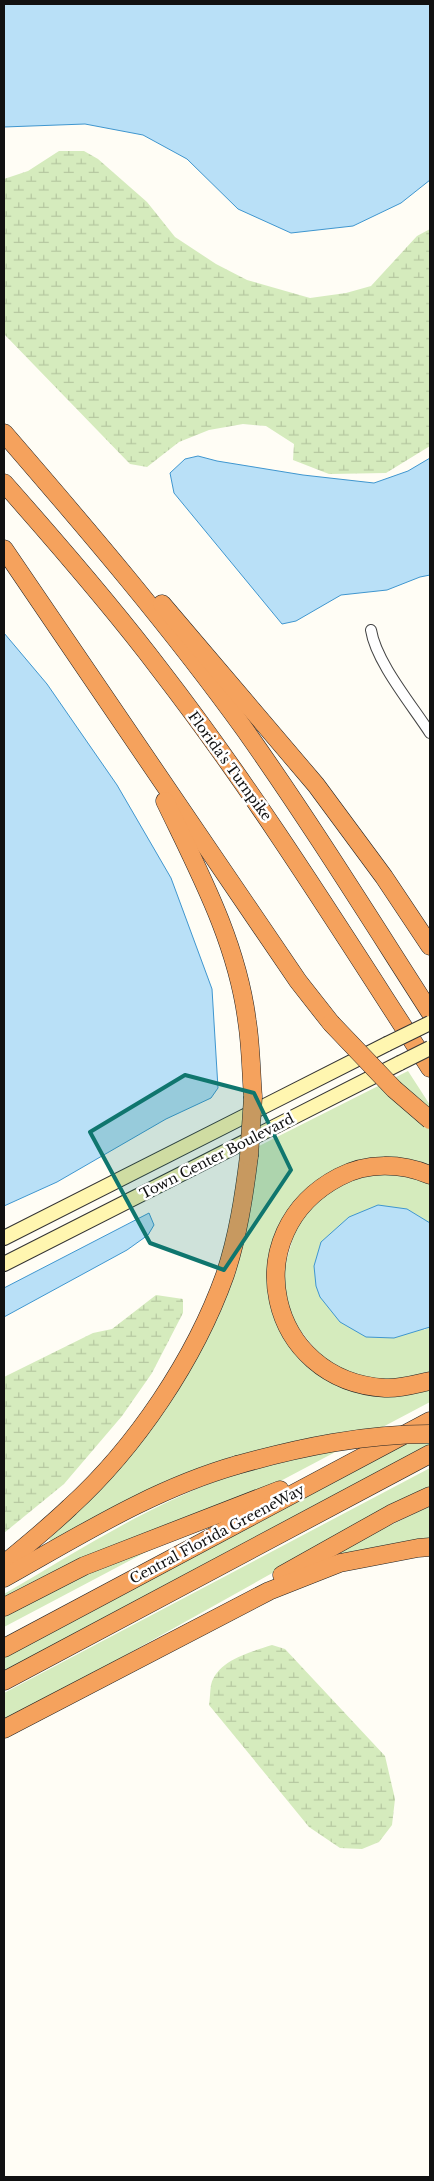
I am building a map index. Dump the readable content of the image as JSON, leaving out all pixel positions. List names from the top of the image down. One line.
{"streets":{"highway":["Florida's Turnpike","Central Florida GreeneWay"],"main road":["Town Center Boulevard"]}}
